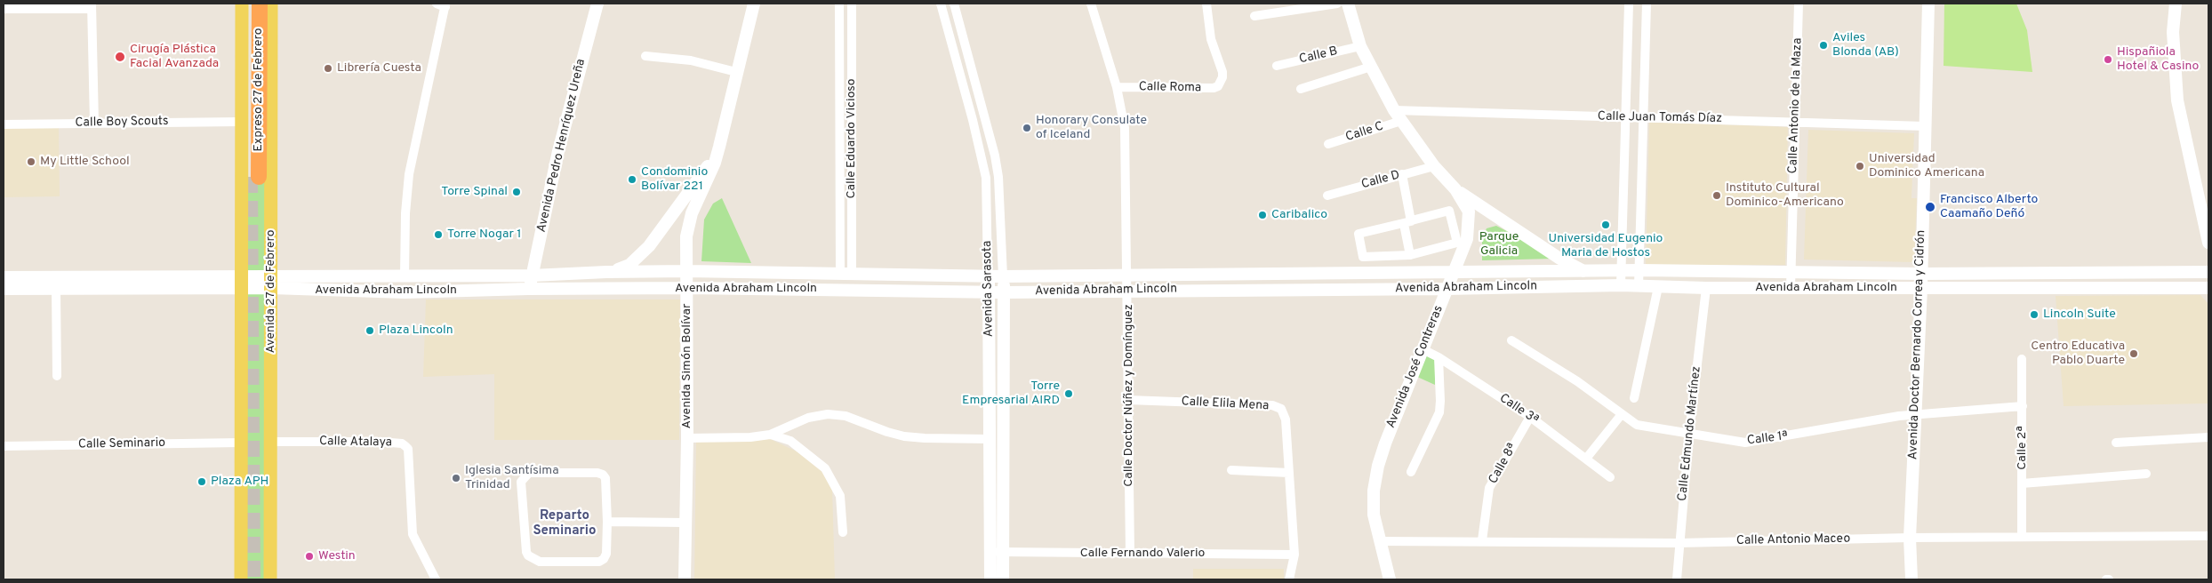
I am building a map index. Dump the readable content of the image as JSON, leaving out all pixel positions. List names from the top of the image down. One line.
{"streets":{"highway":["Expreso 27 de Febrero"],"main road":["Avenida Pedro Henríquez Ureña","Avenida Abraham Lincoln","Avenida Sarasota","Avenida 27 de Febrero","Avenida Doctor Bernardo Correa y Cidrón","Avenida Simón Bolívar","Avenida José Contreras"],"street":["Calle B","Calle Roma","Calle Antonio de la Maza","Calle Juan Tomás Díaz","Calle Boy Scouts","Calle C","Calle Eduardo Vicioso","Calle D","Calle Doctor Núñez y Domínguez","Calle Elila Mena","Calle 3ª","Calle Edmundo Martínez","Calle 1ª","Calle Atalaya","Calle Seminario","Calle 2ª","Calle 8ª","Calle Antonio Maceo","Calle Fernando Valerio"]},"crossings":[["Calle B","Avenida José Contreras"],["Calle Roma","Calle Doctor Núñez y Domínguez"],["Calle Antonio de la Maza","Calle Juan Tomás Díaz"],["Calle Antonio de la Maza","Avenida Abraham Lincoln"],["Calle Juan Tomás Díaz","Avenida Doctor Bernardo Correa y Cidrón"],["Calle Juan Tomás Díaz","Avenida José Contreras"],["Calle C","Avenida José Contreras"],["Calle Eduardo Vicioso","Avenida Abraham Lincoln"],["Avenida Pedro Henríquez Ureña","Avenida Abraham Lincoln"],["Calle D","Avenida José Contreras"],["Avenida Abraham Lincoln","Avenida Sarasota"],["Avenida Abraham Lincoln","Avenida 27 de Febrero"],["Avenida Abraham Lincoln","Avenida Doctor Bernardo Correa y Cidrón"],["Avenida Abraham Lincoln","Avenida Simón Bolívar"],["Avenida Abraham Lincoln","Avenida José Contreras"],["Avenida Abraham Lincoln","Calle Doctor Núñez y Domínguez"],["Avenida Abraham Lincoln","Calle Edmundo Martínez"],["Avenida Sarasota","Calle Fernando Valerio"],["Avenida 27 de Febrero","Calle Atalaya"],["Avenida Doctor Bernardo Correa y Cidrón","Calle 1ª"],["Avenida Doctor Bernardo Correa y Cidrón","Calle Antonio Maceo"],["Avenida José Contreras","Calle 3ª"],["Avenida José Contreras","Calle Antonio Maceo"],["Calle Doctor Núñez y Domínguez","Calle Elila Mena"],["Calle Doctor Núñez y Domínguez","Calle Fernando Valerio"],["Calle Elila Mena","Calle Fernando Valerio"],["Calle 3ª","Calle 8ª"],["Calle Edmundo Martínez","Calle 1ª"],["Calle Edmundo Martínez","Calle Antonio Maceo"],["Calle 1ª","Calle 2ª"],["Calle 2ª","Calle Antonio Maceo"],["Calle 8ª","Calle Antonio Maceo"]],"districts":["Reparto Seminario"],"parks":["Parque Galicia"],"places":["Aviles Blonda (AB)","Cirugía Plástica Facial Avanzada","Hispañiola Hotel & Casino","Librería Cuesta","Honorary Consulate of Iceland","My Little School","Universidad Dominico Americana","Condominio Bolívar 221","Torre Spinal","Instituto Cultural Dominico-Americano","Francisco Alberto Caamaño Deñó","Caribalico","Universidad Eugenio Maria de Hostos","Torre Nogar 1","Lincoln Suite","Plaza Lincoln","Centro Educativa Pablo Duarte","Torre Empresarial AIRD","Iglesia Santísima Trinidad","Plaza APH","Westin"]}
